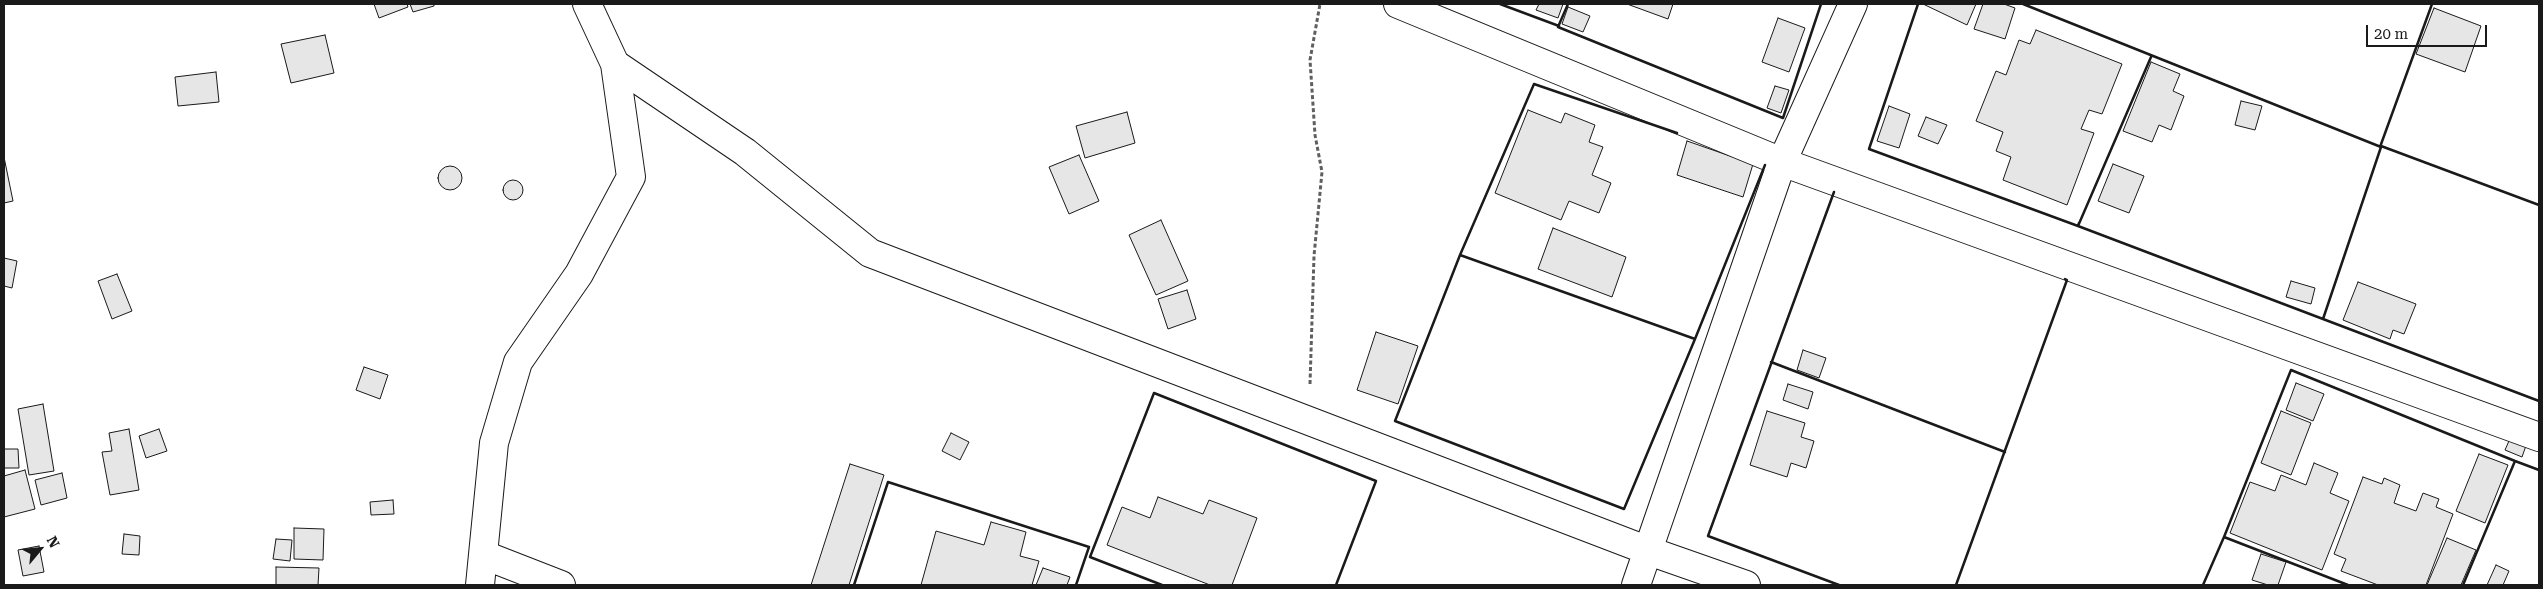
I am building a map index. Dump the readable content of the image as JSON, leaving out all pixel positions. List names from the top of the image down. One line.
{"scale_bar":"20 m","north":"top right"}
